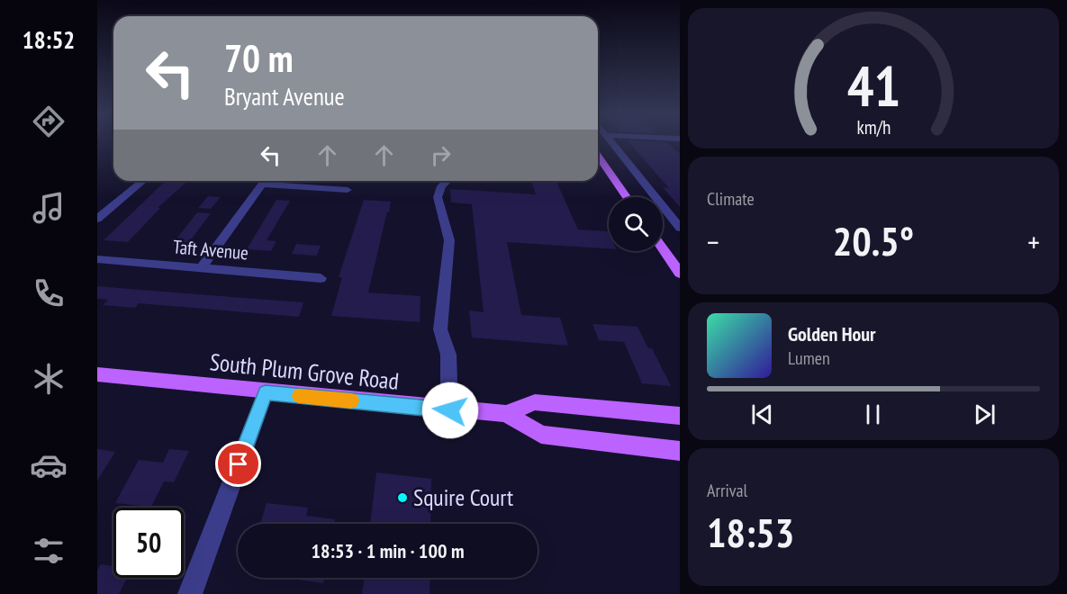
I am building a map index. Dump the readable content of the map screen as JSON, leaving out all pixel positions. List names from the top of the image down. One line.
{"streets":{"main road":["South Plum Grove Road"],"street":["Taft Avenue"]},"places":["Squire Court"],"page":{"tabs":"18:52","turn":["70 m","Bryant Avenue"],"tile":["Climate",["Arrival","18:53"]],"heat":["−","20.5°","+"],"song":["Golden Hour","Lumen"],"limit":"50","trip":"18:53 · 1 min · 100 m","gauge":["41","km/h"]}}
